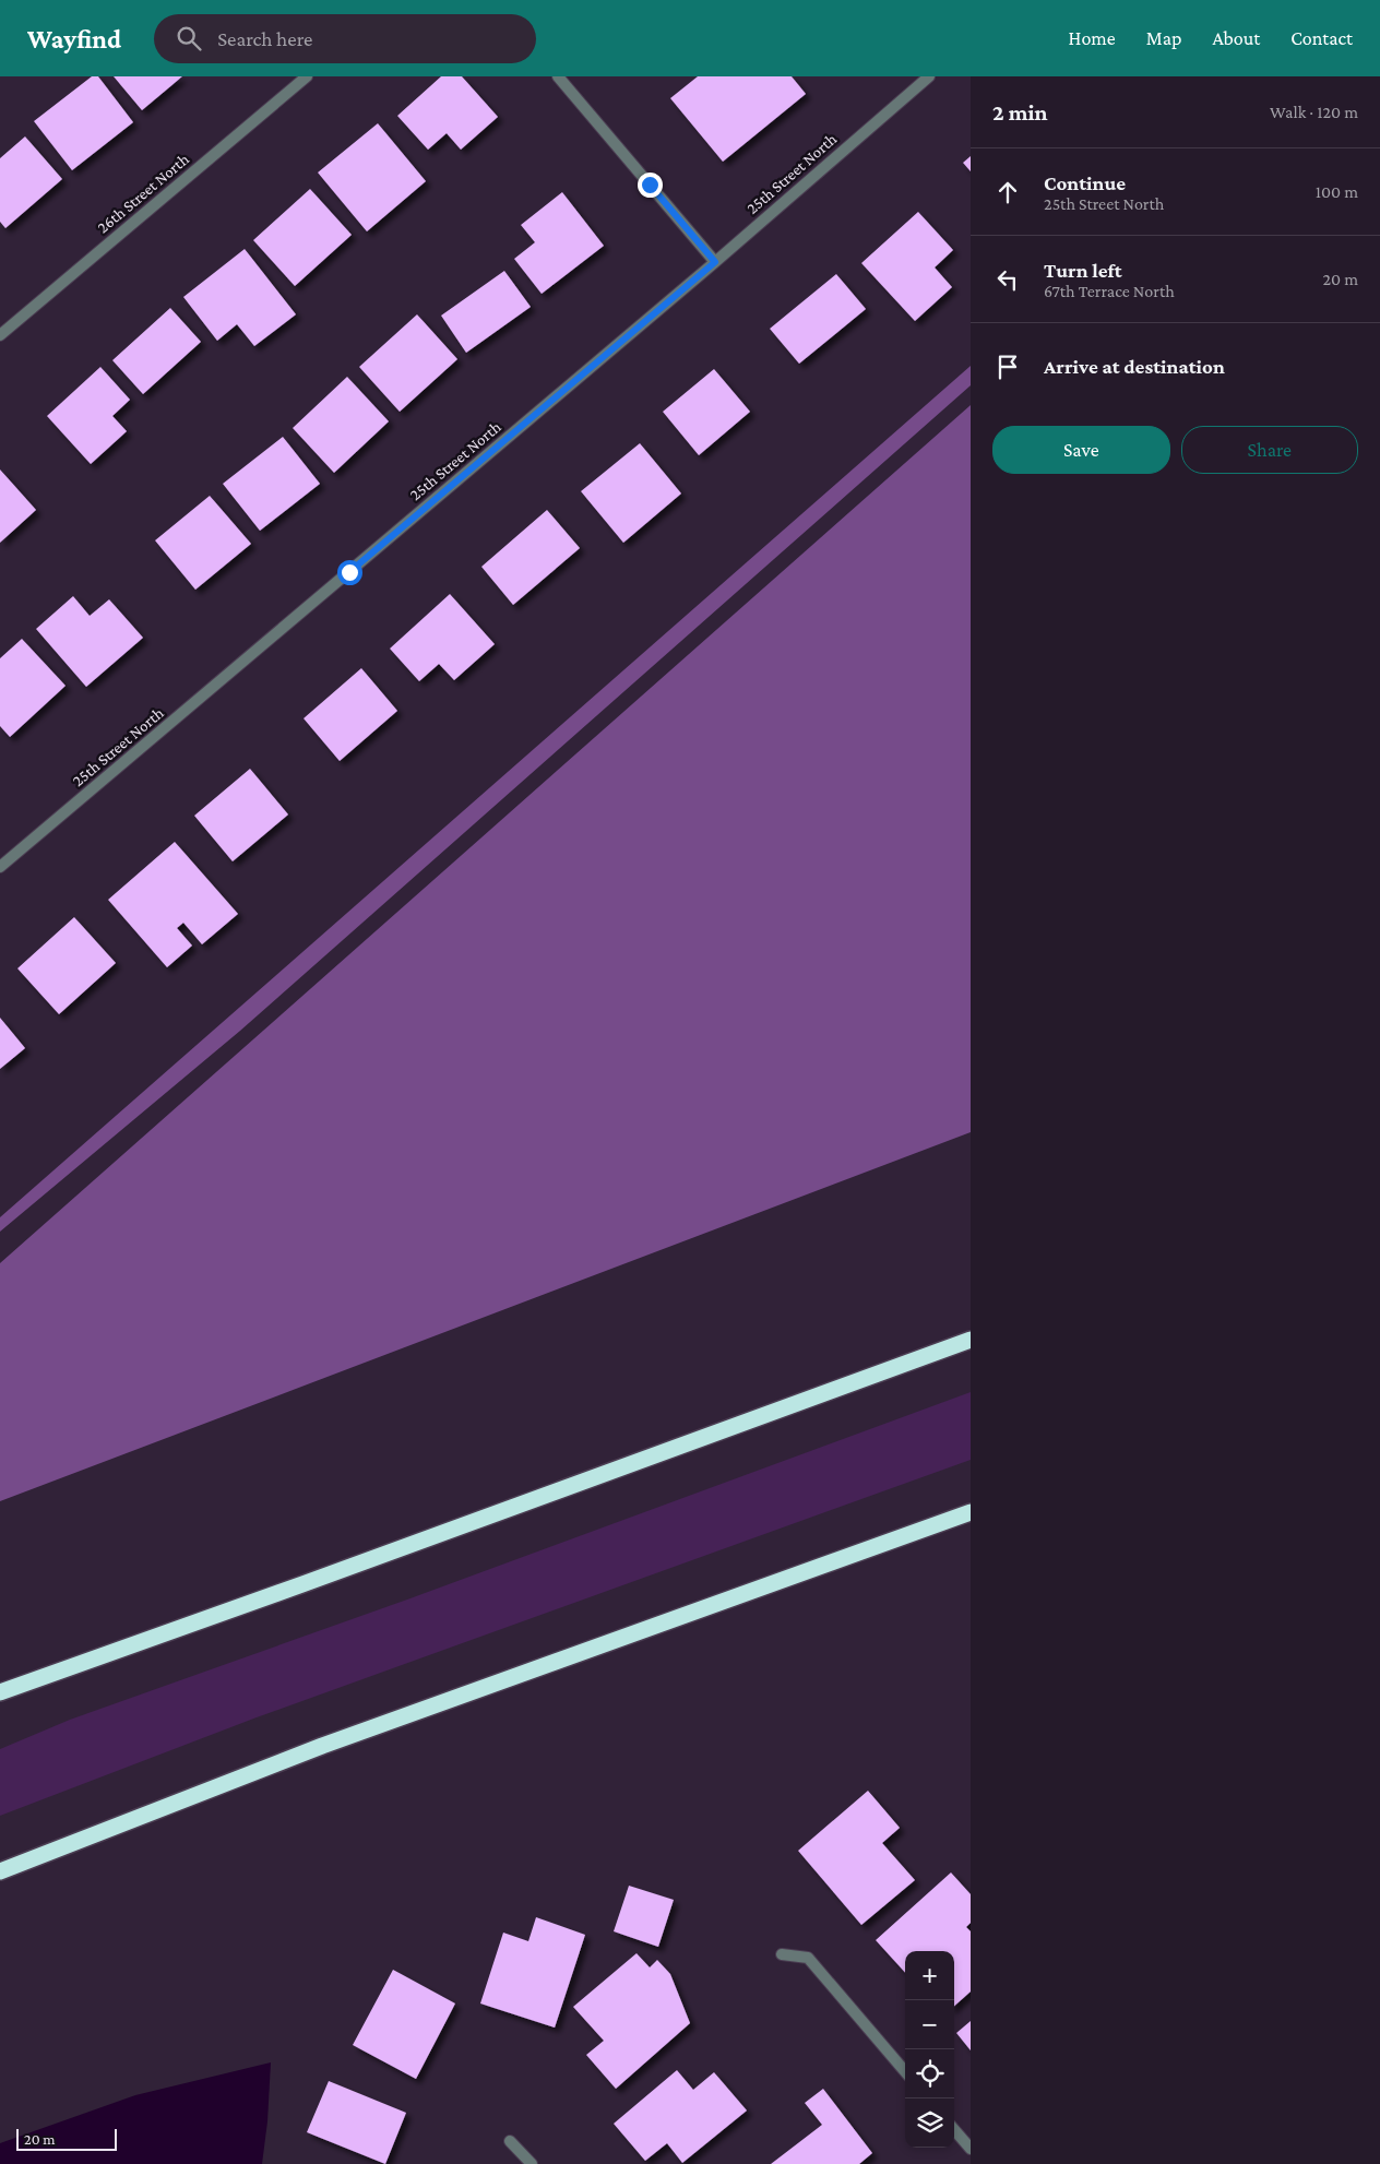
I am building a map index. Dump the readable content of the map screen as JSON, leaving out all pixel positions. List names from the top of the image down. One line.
{"streets":{"street":["25th Street North","26th Street North"]},"scale_bar":"20 m","page":{"header":"Wayfind","search":"Search here","nav":["Home","Map","About","Contact"],"heading":["2 min","Walk · 120 m"],"list":[["Continue","25th Street North","100 m"],["Turn left","67th Terrace North","20 m"],"Arrive at destination"],"buttons":["Save","Share"],"map_buttons":["+","−"],"scale":"20 m"}}
